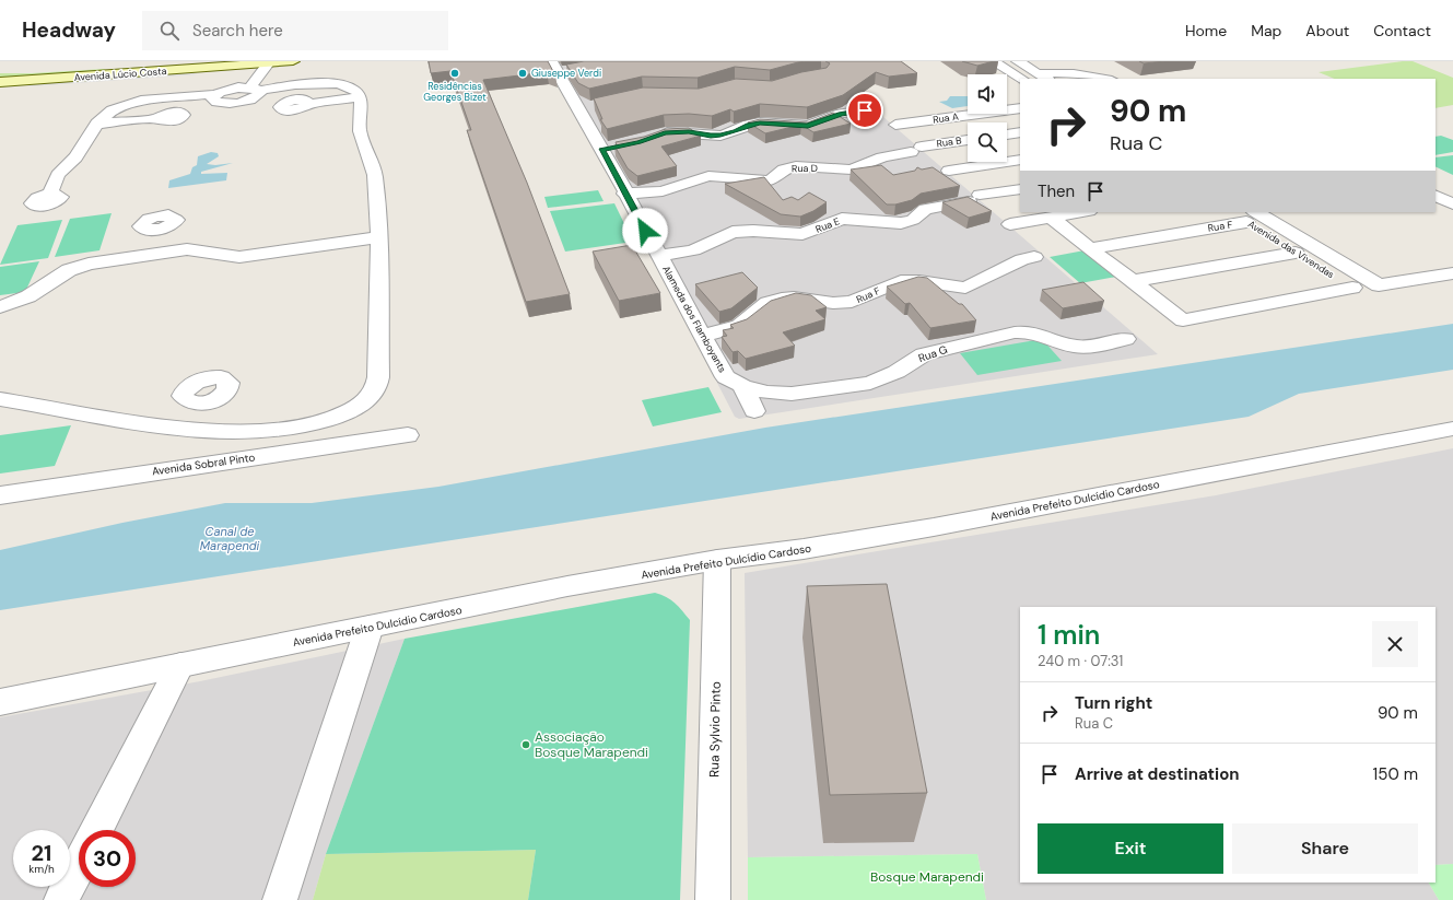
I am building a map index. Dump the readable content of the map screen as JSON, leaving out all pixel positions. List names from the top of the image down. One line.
{"streets":{"main road":["Avenida Lúcio Costa"],"street":["Rua A","Rua B","Rua D","Rua E","Rua F","Avenida das Vivendas","Alameda dos Flamboyants","Rua G","Avenida Sobral Pinto","Avenida Prefeito Dulcídio Cardoso","Rua Sylvio Pinto"]},"crossings":[["Rua B","Rua D"],["Rua D","Alameda dos Flamboyants"],["Rua E","Alameda dos Flamboyants"],["Rua F","Avenida das Vivendas"],["Rua F","Alameda dos Flamboyants"],["Alameda dos Flamboyants","Rua G"],["Avenida Prefeito Dulcídio Cardoso","Rua Sylvio Pinto"]],"water":["Canal de Marapendi"],"parks":["Bosque Marapendi"],"places":["Residências Georges Bizet","Giuseppe Verdi","Associação Bosque Marapendi"],"page":{"header":"Headway","search":"Search here","nav":["Home","Map","About","Contact"],"turn":["90 m","Rua C"],"then":"Then","heading":["1 min","240 m · 07:31"],"list":[{"name":"Turn right","note":"Rua C","value":"90 m"},{"name":"Arrive at destination","value":"150 m"}],"buttons":["Exit","Share"],"speed":"21 km/h","limit":"30"}}
